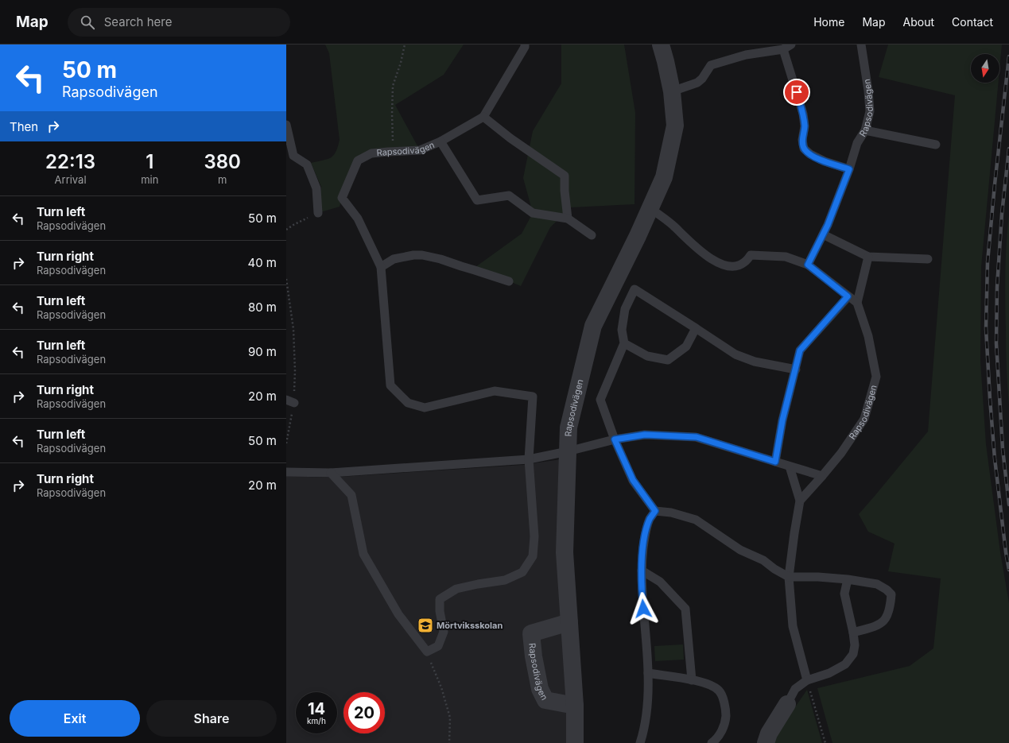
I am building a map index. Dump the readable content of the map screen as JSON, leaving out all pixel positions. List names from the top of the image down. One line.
{"streets":{"street":["Rapsodivägen"]},"places":{"school or university":["Mörtviksskolan"]},"north":"bottom","page":{"header":"Map","search":"Search here","nav":["Home","Map","About","Contact"],"turn":["50 m","Rapsodivägen"],"then":"Then","eta":["22:13","Arrival","1","min","380","m"],"list":[{"name":"Turn left","note":"Rapsodivägen","value":"50 m"},{"name":"Turn right","note":"Rapsodivägen","value":"40 m"},{"name":"Turn left","note":"Rapsodivägen","value":"80 m"},{"name":"Turn left","note":"Rapsodivägen","value":"90 m"},{"name":"Turn right","note":"Rapsodivägen","value":"20 m"},{"name":"Turn left","note":"Rapsodivägen","value":"50 m"},{"name":"Turn right","note":"Rapsodivägen","value":"20 m"}],"speed":"14 km/h","limit":"20","buttons":["Exit","Share"]}}
